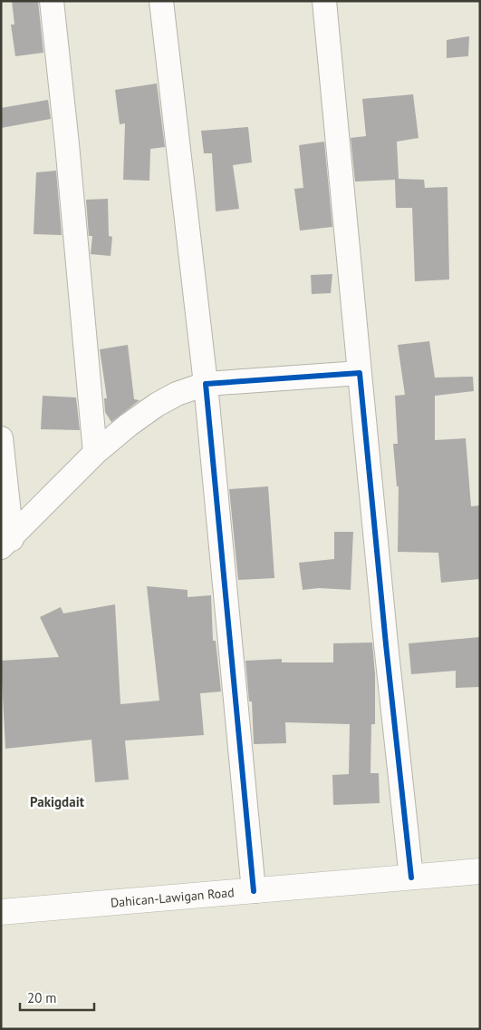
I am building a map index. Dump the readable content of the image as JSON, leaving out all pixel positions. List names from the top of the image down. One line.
{"streets":{"main road":["Dahican-Lawigan Road"]},"districts":["Pakigdait"],"scale_bar":"20 m"}
